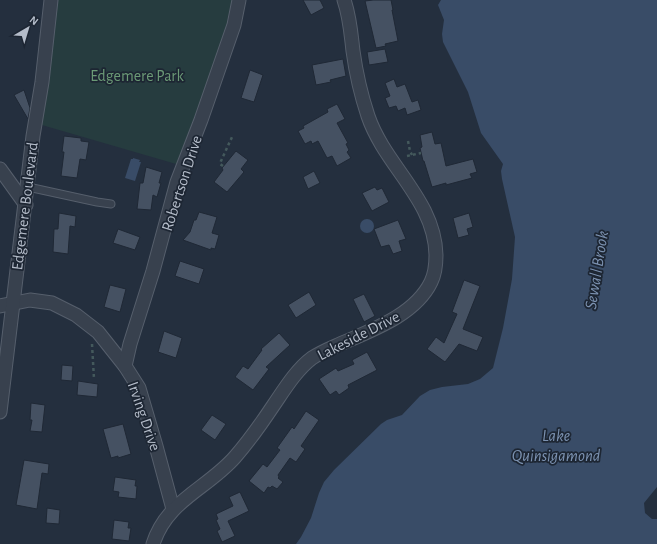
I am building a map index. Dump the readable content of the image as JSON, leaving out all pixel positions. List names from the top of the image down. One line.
{"streets":{"street":["Robertson Drive","Edgemere Boulevard","Lakeside Drive","Irving Drive"]},"crossings":[["Robertson Drive","Irving Drive"],["Edgemere Boulevard","Irving Drive"],["Lakeside Drive","Irving Drive"]],"water":["Sewall Brook","Lake Quinsigamond"],"parks":["Edgemere Park"],"north":"top right"}
